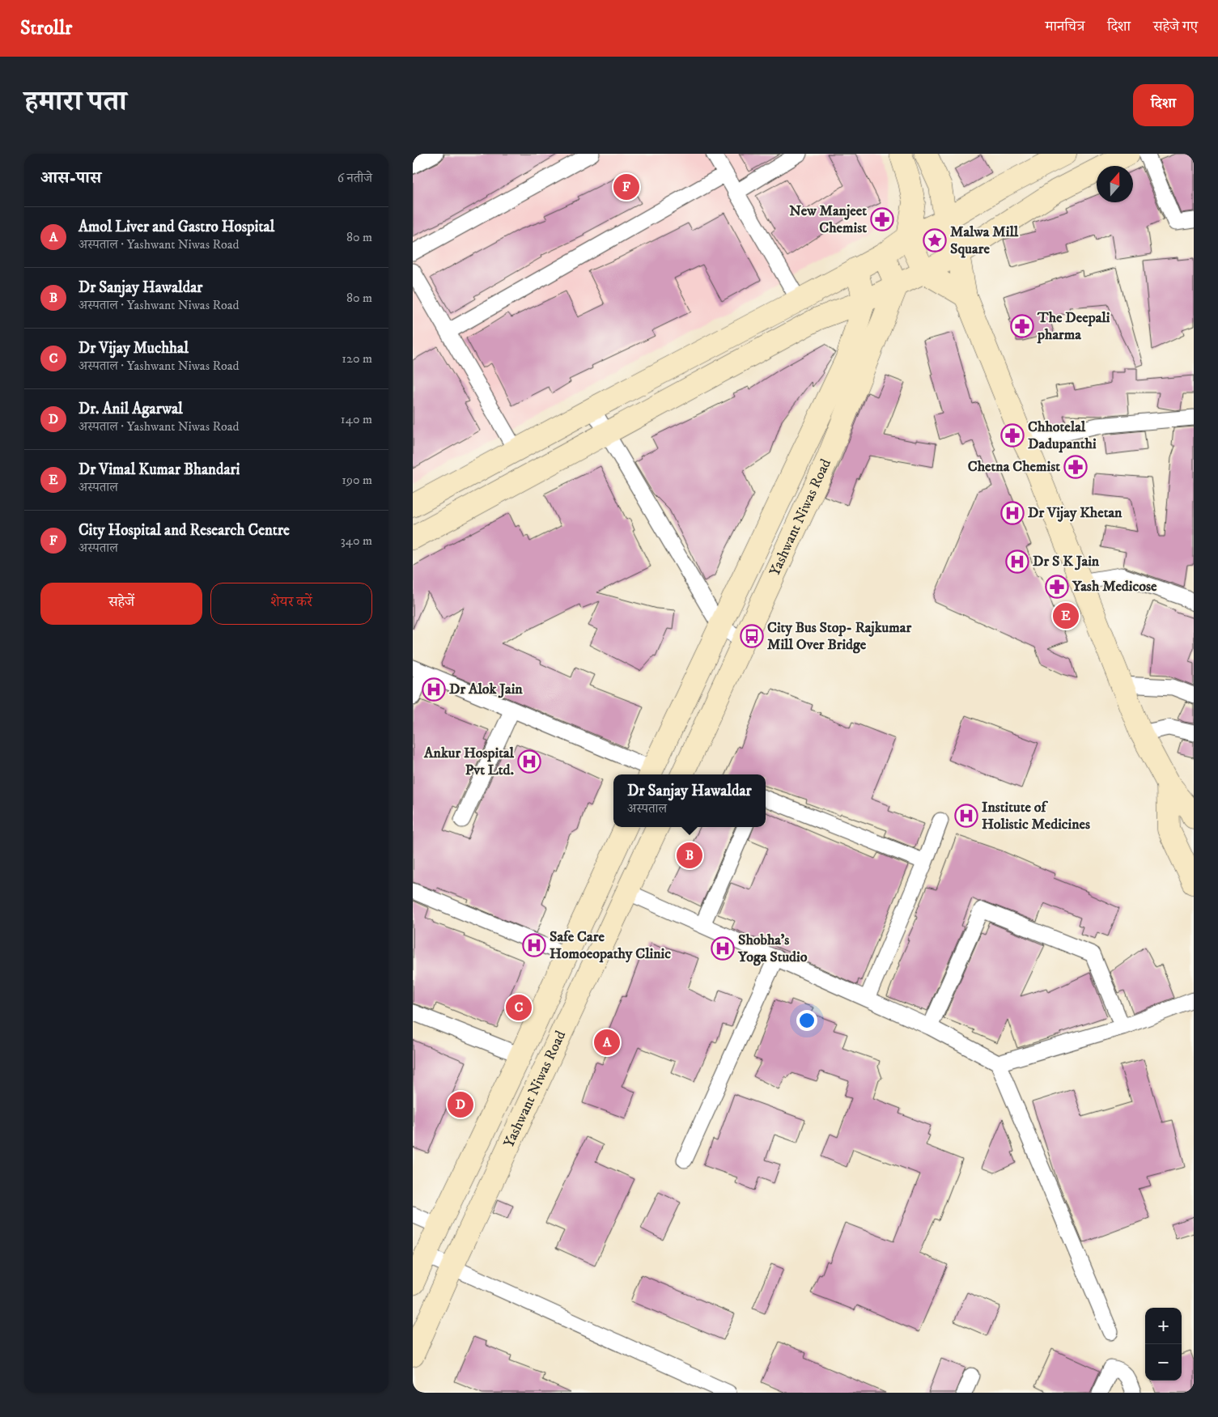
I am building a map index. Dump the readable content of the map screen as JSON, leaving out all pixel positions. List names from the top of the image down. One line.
{"streets":{"main road":["Yashwant Niwas Road"]},"places":{"pharmacy":["New Manjeet Chemist","The Deepali pharma","Chhotelal Dadupanthi","Chetna Chemist","Yash Medicose"],"place":["Malwa Mill Square"],"hospital":["Dr Vijay Khetan","Dr S K Jain","Dr Alok Jain","Ankur Hospital Pvt Ltd.","Institute of Holistic Medicines","Safe Care Homoeopathy Clinic","Shobha's Yoga Studio"],"bus stop":["City Bus Stop- Rajkumar Mill Over Bridge"]},"north":"top","page":{"header":"Strollr","nav":["मानचित्र","दिशा","सहेजे गए"],"title":"हमारा पता","buttons":["दिशा",["सहेजें","शेयर करें"]],"heading":["आस-पास","6 नतीजे"],"pins":["F","E","B","C","A","D"],"list":[{"mark":"A","name":"Amol Liver and Gastro Hospital","note":"अस्पताल · Yashwant Niwas Road","value":"80 m"},{"mark":"B","name":"Dr Sanjay Hawaldar","note":"अस्पताल · Yashwant Niwas Road","value":"80 m"},{"mark":"C","name":"Dr Vijay Muchhal","note":"अस्पताल · Yashwant Niwas Road","value":"120 m"},{"mark":"D","name":"Dr. Anil Agarwal","note":"अस्पताल · Yashwant Niwas Road","value":"140 m"},{"mark":"E","name":"Dr Vimal Kumar Bhandari","note":"अस्पताल","value":"190 m"},{"mark":"F","name":"City Hospital and Research Centre","note":"अस्पताल","value":"340 m"}],"popup":["Dr Sanjay Hawaldar","अस्पताल"],"map_buttons":["+","−"]}}
